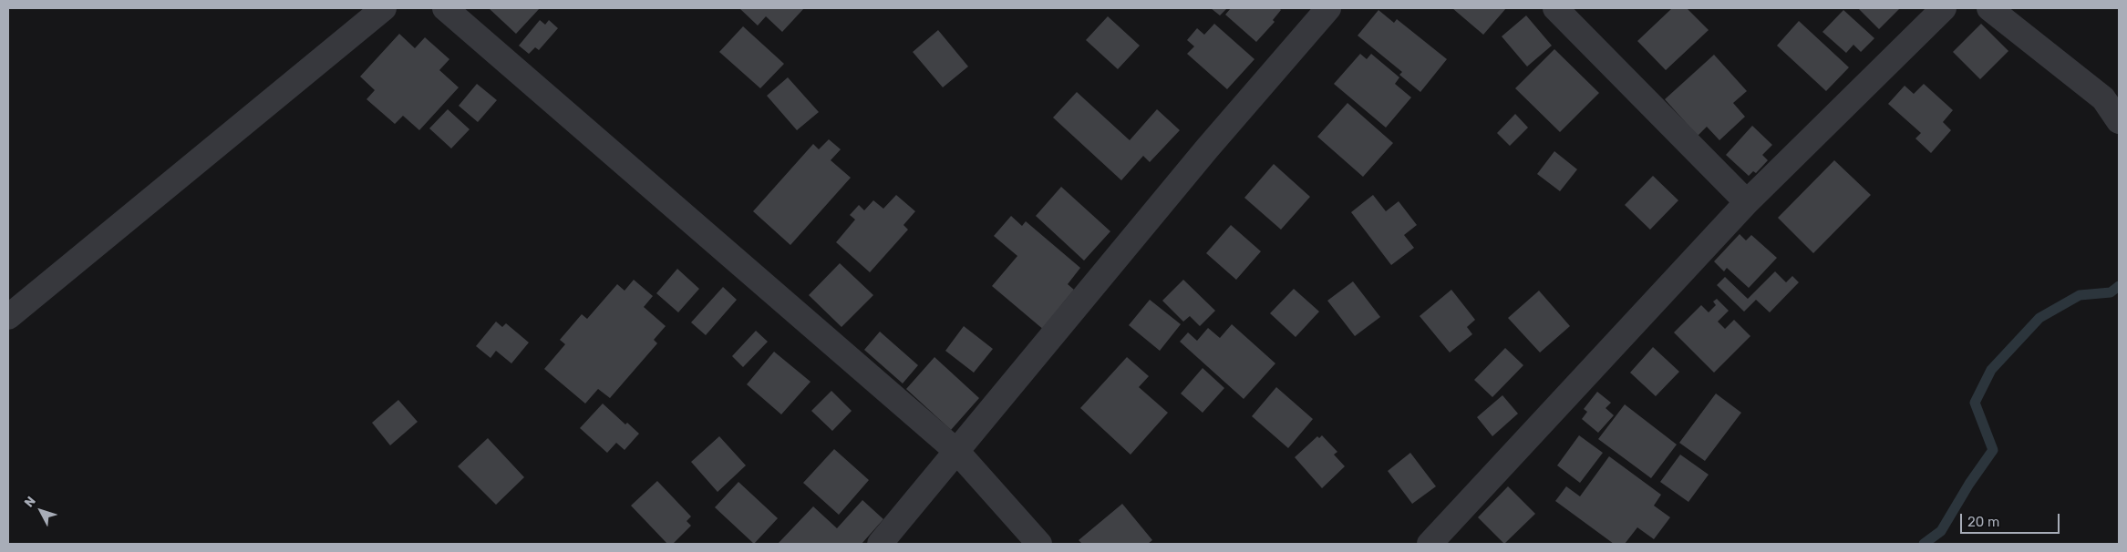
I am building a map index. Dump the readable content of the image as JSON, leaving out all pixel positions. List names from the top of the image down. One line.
{"scale_bar":"20 m","north":"top left"}
